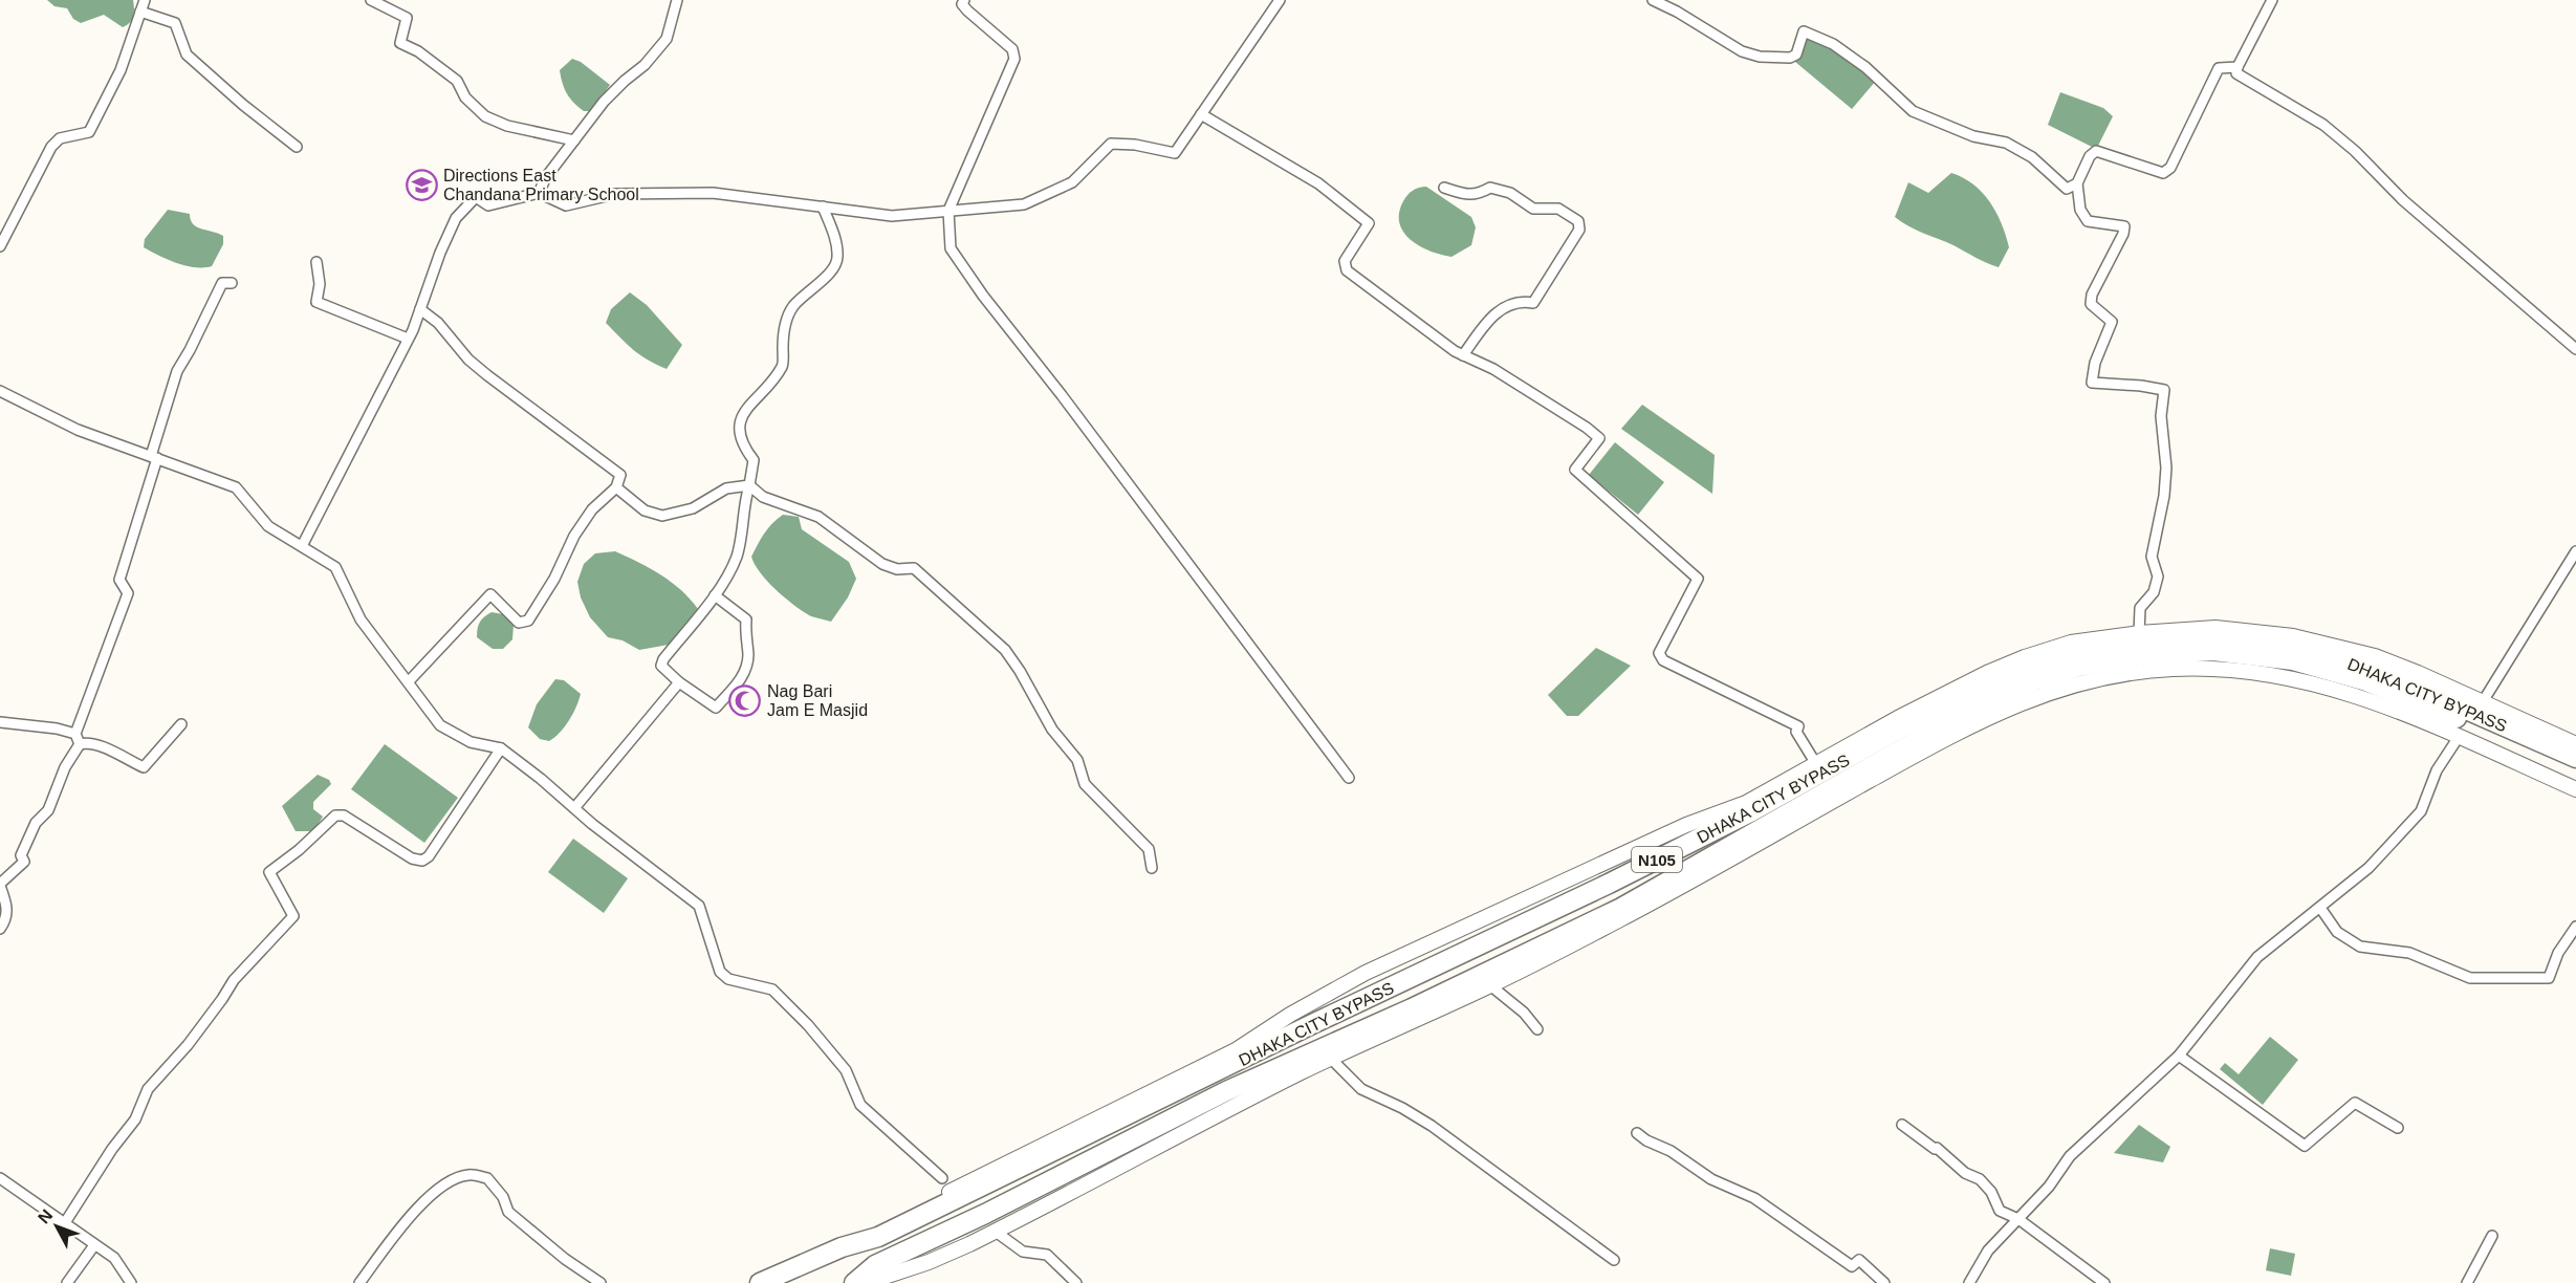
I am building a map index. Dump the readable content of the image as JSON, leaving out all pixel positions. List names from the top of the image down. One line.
{"streets":{"highway":["DHAKA CITY BYPASS","N105"]},"places":{"school or university":["Directions East Chandana Primary School"],"mosque":["Nag Bari Jam E Masjid"]},"north":"top left"}
